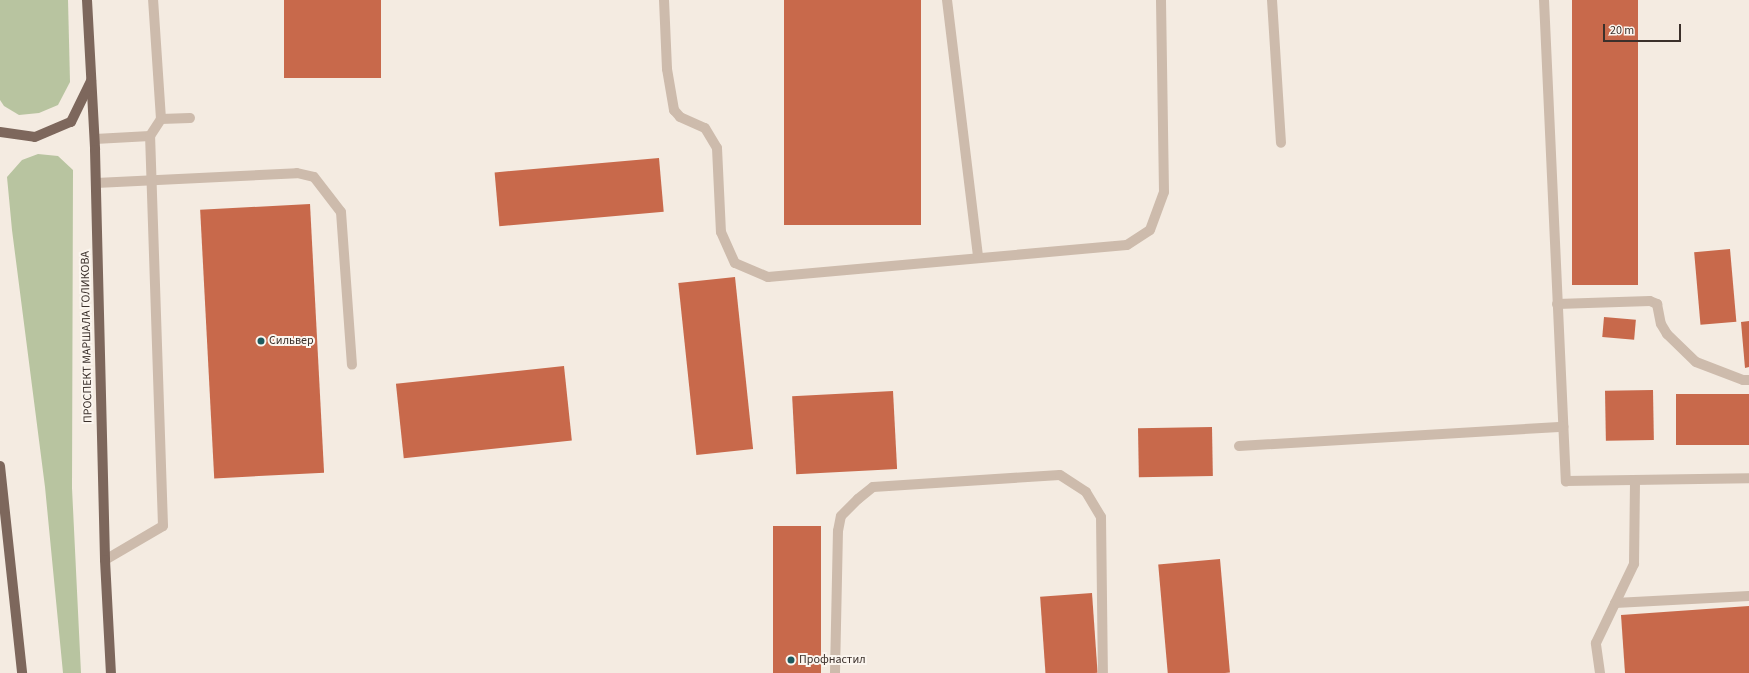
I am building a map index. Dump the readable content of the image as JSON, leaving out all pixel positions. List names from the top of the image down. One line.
{"streets":{"main road":["ПРОСПЕКТ МАРШАЛА ГОЛИКОВА"]},"places":["Сильвер","Профнастил"],"scale_bar":"20 m"}
